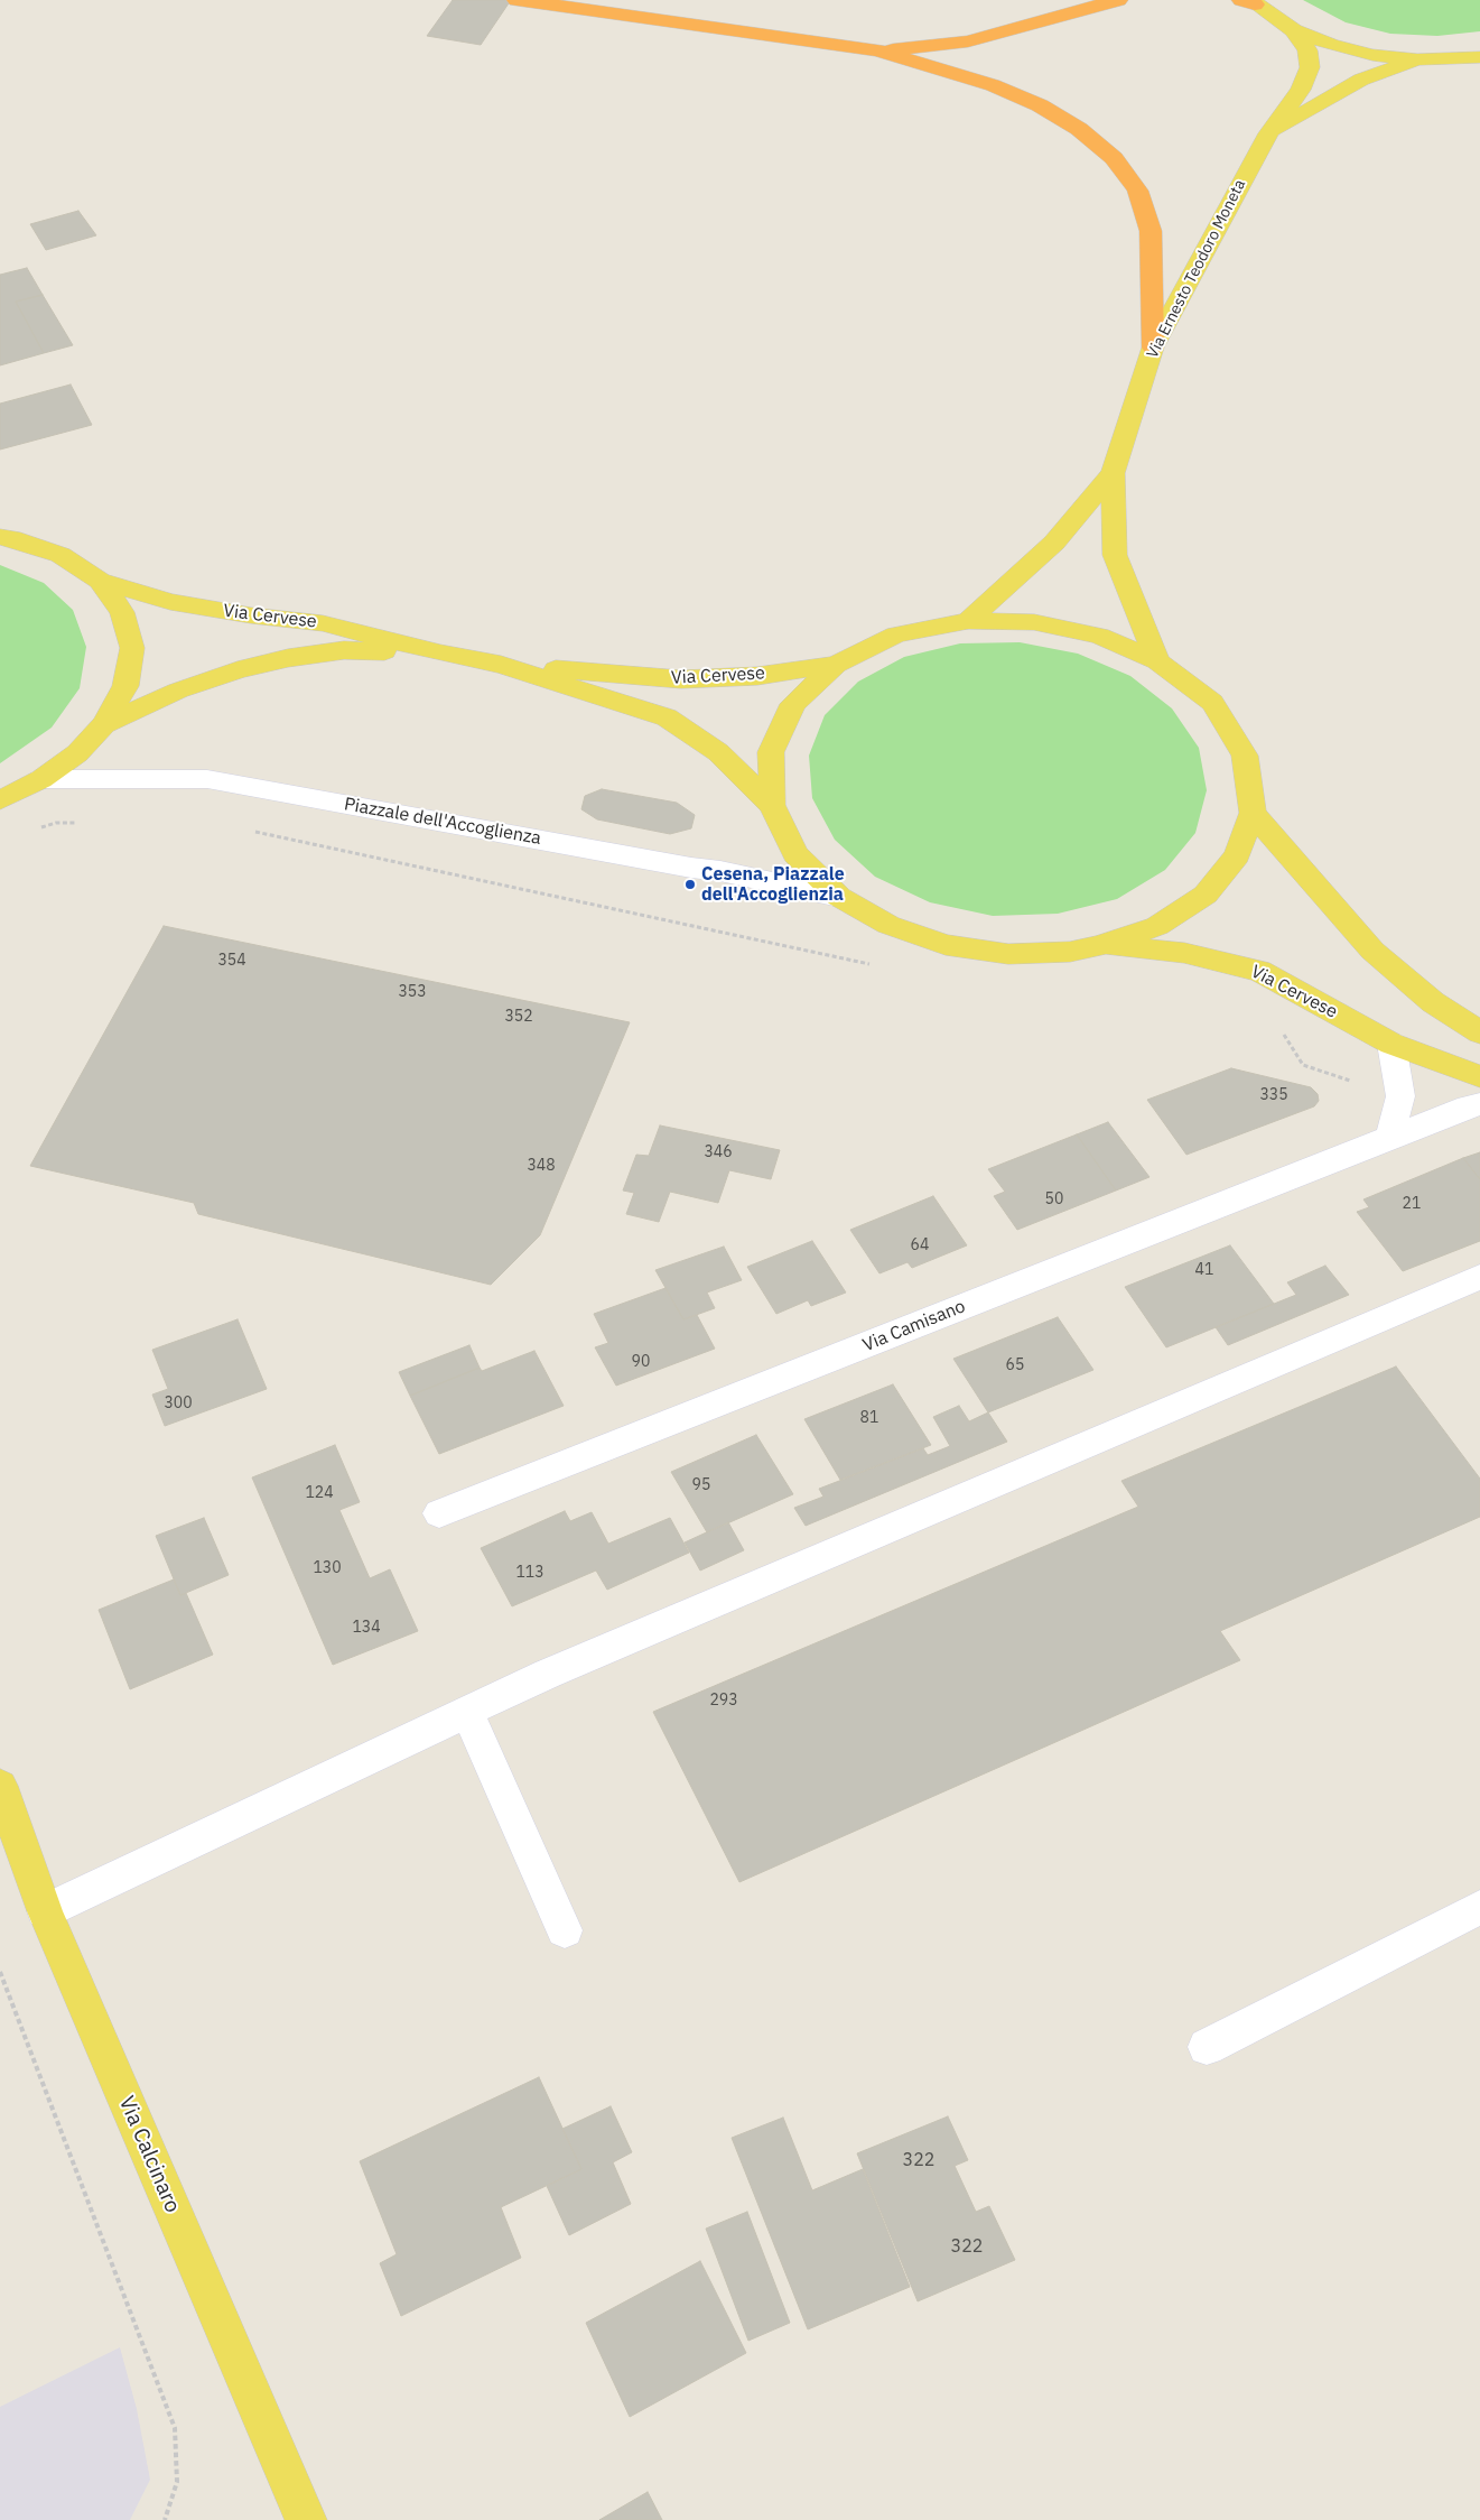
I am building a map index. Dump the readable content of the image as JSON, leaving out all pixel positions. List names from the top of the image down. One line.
{"streets":{"main road":["Via Ernesto Teodoro Moneta","Via Cervese","Via Calcinaro"],"street":["Piazzale dell'Accoglienza","Via Camisano"]},"places":["Cesena, Piazzale dell'Accoglienzia"],"house_numbers":["354","353","352","335","346","348","50","21","64","41","90","65","300","81","95","124","130","113","134","293","322","322"]}
